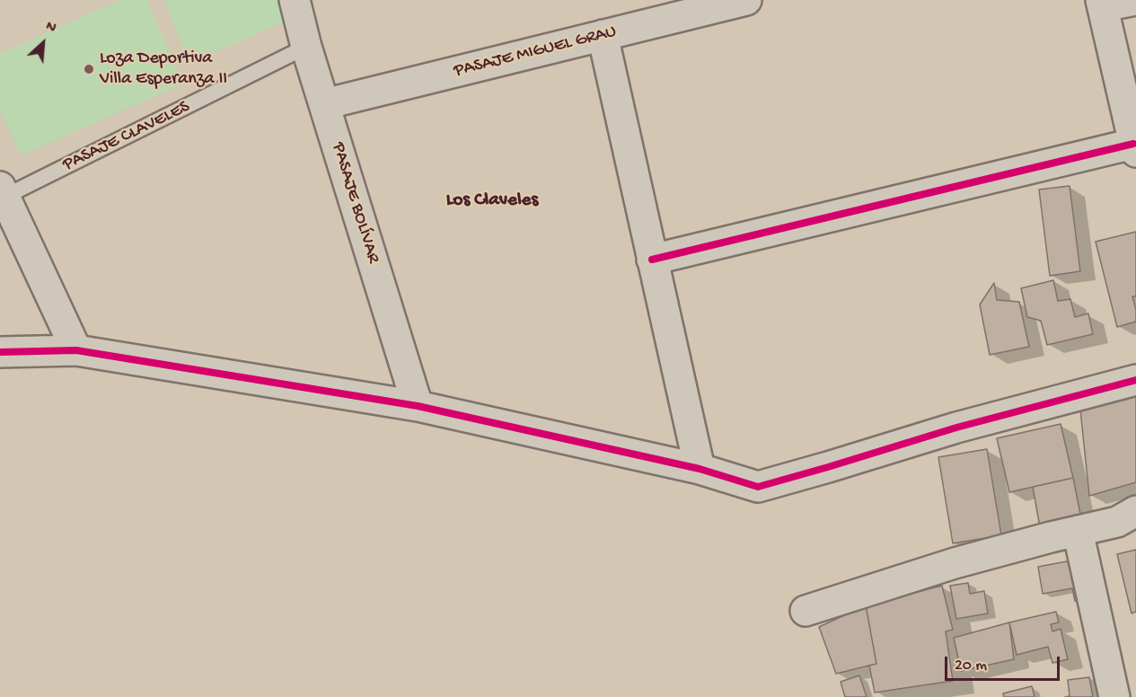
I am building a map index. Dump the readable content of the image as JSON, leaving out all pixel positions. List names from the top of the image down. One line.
{"streets":{"street":["PASAJE MIGUEL GRAU","PASAJE BOLÍVAR"],"lane":["PASAJE CLAVELES"]},"crossings":[["PASAJE MIGUEL GRAU","PASAJE BOLÍVAR"],["PASAJE CLAVELES","PASAJE BOLÍVAR"]],"districts":["Los Claveles"],"places":["Loza Deportiva Villa Esperanza II"],"scale_bar":"20 m","north":"top right"}
